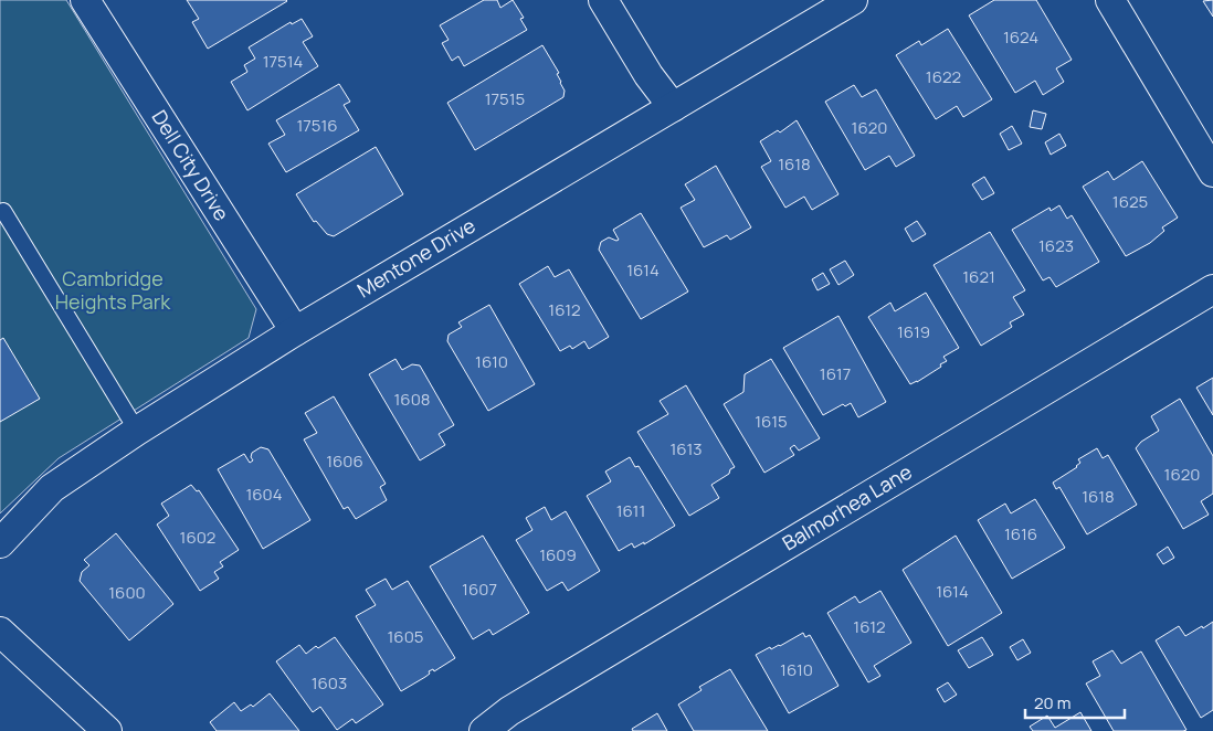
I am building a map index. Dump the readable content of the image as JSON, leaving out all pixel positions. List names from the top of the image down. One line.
{"streets":{"street":["Dell City Drive","Mentone Drive","Balmorhea Lane"]},"crossings":[["Dell City Drive","Mentone Drive"]],"parks":["Cambridge Heights Park"],"house_numbers":["1624","17514","1622","17515","17516","1620","1618","1625","1623","1614","1621","1612","1619","1610","1617","1608","1615","1613","1606","1620","1604","1618","1611","1616","1602","1609","1607","1614","1600","1612","1605","1610","1603"],"scale_bar":"20 m"}
